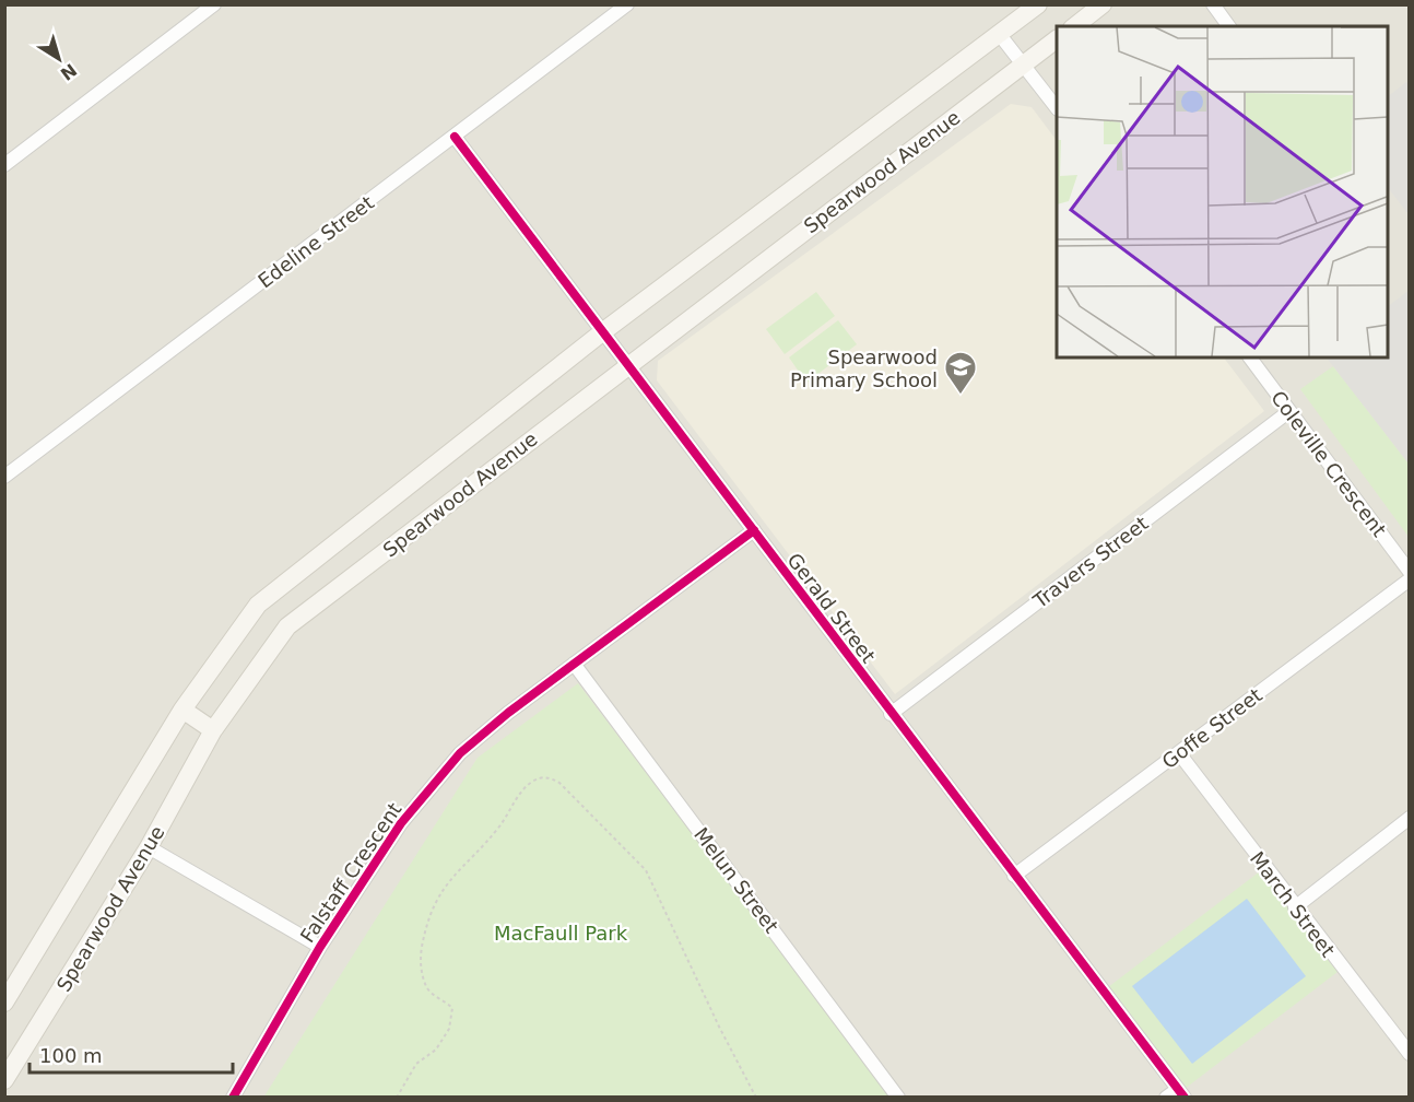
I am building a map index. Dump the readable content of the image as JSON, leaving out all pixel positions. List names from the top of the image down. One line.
{"streets":{"main road":["Spearwood Avenue"],"street":["Edeline Street","Coleville Crescent","Travers Street","Gerald Street","Goffe Street","Falstaff Crescent","Melun Street","March Street"]},"crossings":[["Spearwood Avenue","Gerald Street"],["Edeline Street","Gerald Street"],["Coleville Crescent","Travers Street"],["Travers Street","Gerald Street"],["Gerald Street","Goffe Street"],["Gerald Street","Falstaff Crescent"],["Goffe Street","March Street"],["Falstaff Crescent","Melun Street"]],"parks":["MacFaull Park"],"places":{"school or university":["Spearwood Primary School"]},"scale_bar":"100 m","north":"bottom right"}
